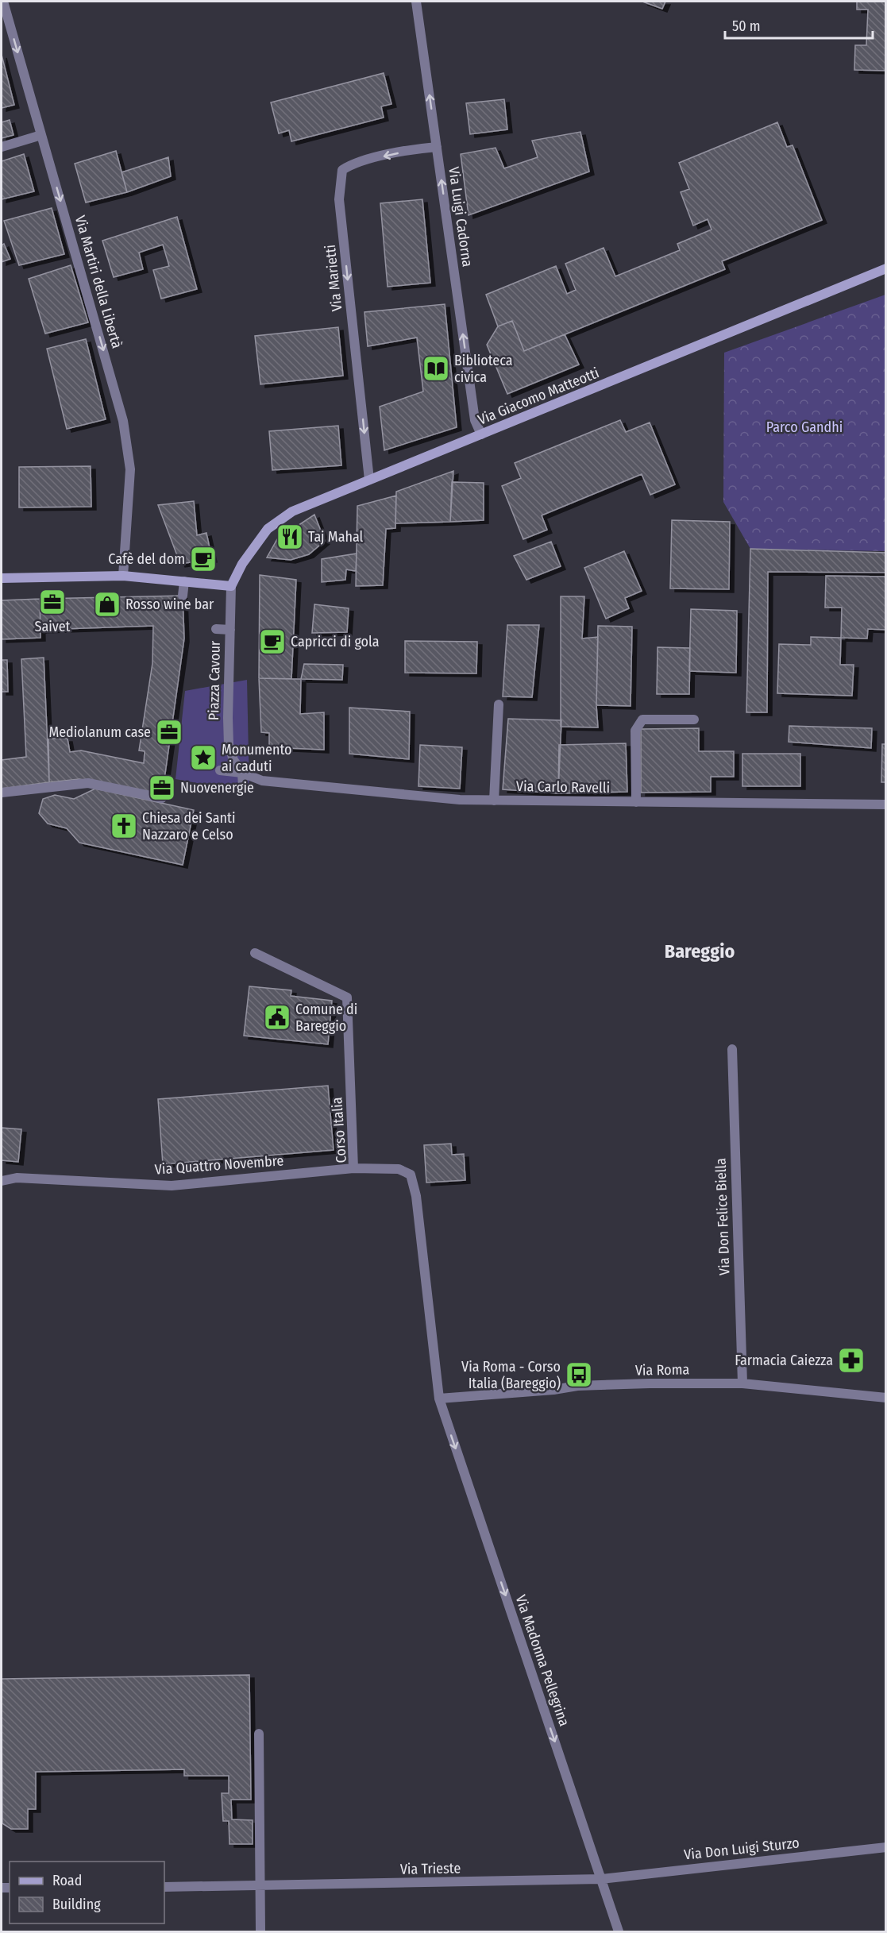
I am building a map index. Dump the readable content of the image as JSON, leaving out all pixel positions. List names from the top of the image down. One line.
{"streets":{"street":["Via Luigi Cadorna","Via Marietti","Via Martiri della Libertà","Via Giacomo Matteotti","Piazza Cavour","Via Carlo Ravelli","Corso Italia","Via Quattro Novembre","Via Don Felice Biella","Via Roma","Via Madonna Pellegrina","Via Don Luigi Sturzo","Via Trieste"]},"crossings":[["Via Luigi Cadorna","Via Marietti"],["Via Luigi Cadorna","Via Giacomo Matteotti"],["Via Marietti","Via Giacomo Matteotti"],["Via Giacomo Matteotti","Piazza Cavour"],["Piazza Cavour","Via Carlo Ravelli"],["Corso Italia","Via Quattro Novembre"],["Corso Italia","Via Roma"],["Corso Italia","Via Madonna Pellegrina"],["Via Don Felice Biella","Via Roma"],["Via Roma","Via Madonna Pellegrina"],["Via Madonna Pellegrina","Via Don Luigi Sturzo"],["Via Madonna Pellegrina","Via Trieste"],["Via Don Luigi Sturzo","Via Trieste"]],"one_way":["Via Luigi Cadorna","Via Marietti","Via Martiri della Libertà","Via Madonna Pellegrina"],"districts":["Bareggio"],"parks":["Parco Gandhi"],"places":{"library":["Biblioteca civica"],"restaurant":["Taj Mahal"],"cafe":["Cafè del dom","Capricci di gola"],"office":["Saivet","Mediolanum case","Nuovenergie"],"shop":["Rosso wine bar"],"place":["Monumento ai caduti"],"church":["Chiesa dei Santi Nazzaro e Celso"],"public building":["Comune di Bareggio"],"pharmacy":["Farmacia Caiezza"],"bus stop":["Via Roma - Corso Italia (Bareggio)"]},"legend":["Road","Building"],"scale_bar":"50 m"}
